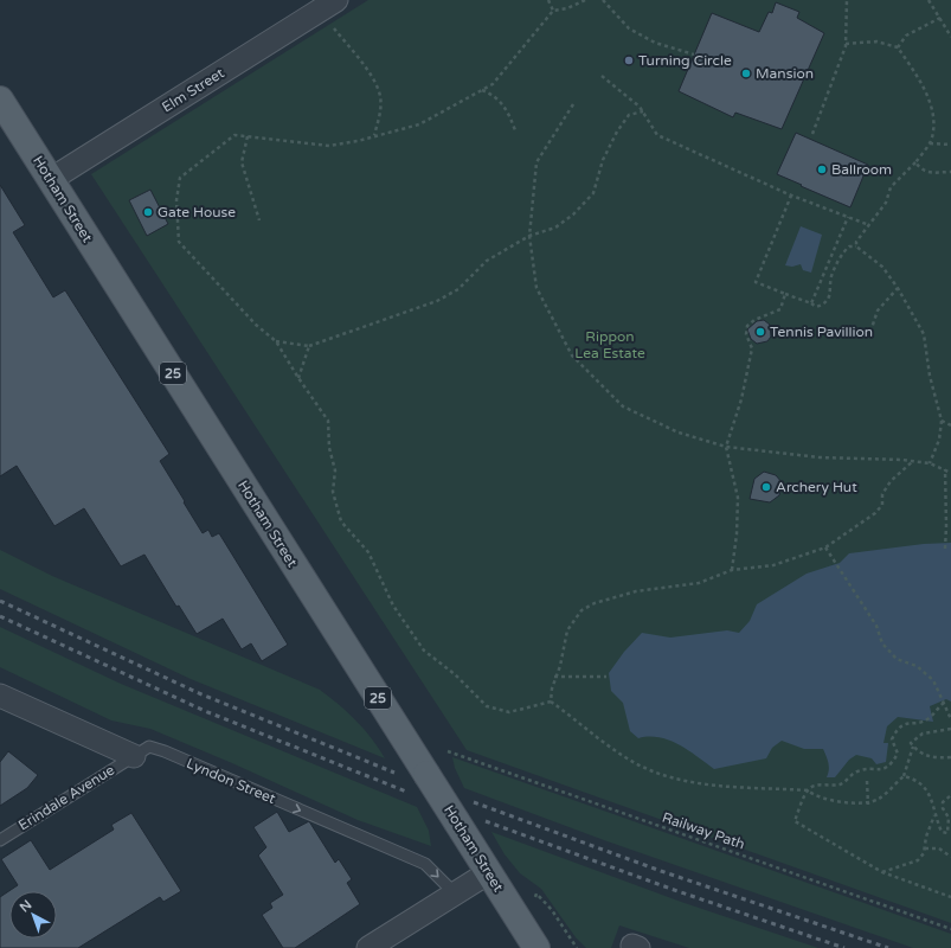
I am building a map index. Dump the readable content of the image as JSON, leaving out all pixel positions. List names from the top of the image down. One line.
{"streets":{"main road":["Hotham Street","25"],"street":["Elm Street"],"lane":["Lyndon Street","Erindale Avenue"],"path":["Railway Path"]},"crossings":[["Elm Street","Hotham Street"],["Lyndon Street","Erindale Avenue"]],"one_way":["Lyndon Street"],"parks":["Rippon Lea Estate"],"places":["Turning Circle","Mansion","Ballroom","Gate House","Tennis Pavillion","Archery Hut"],"north":"top left"}
